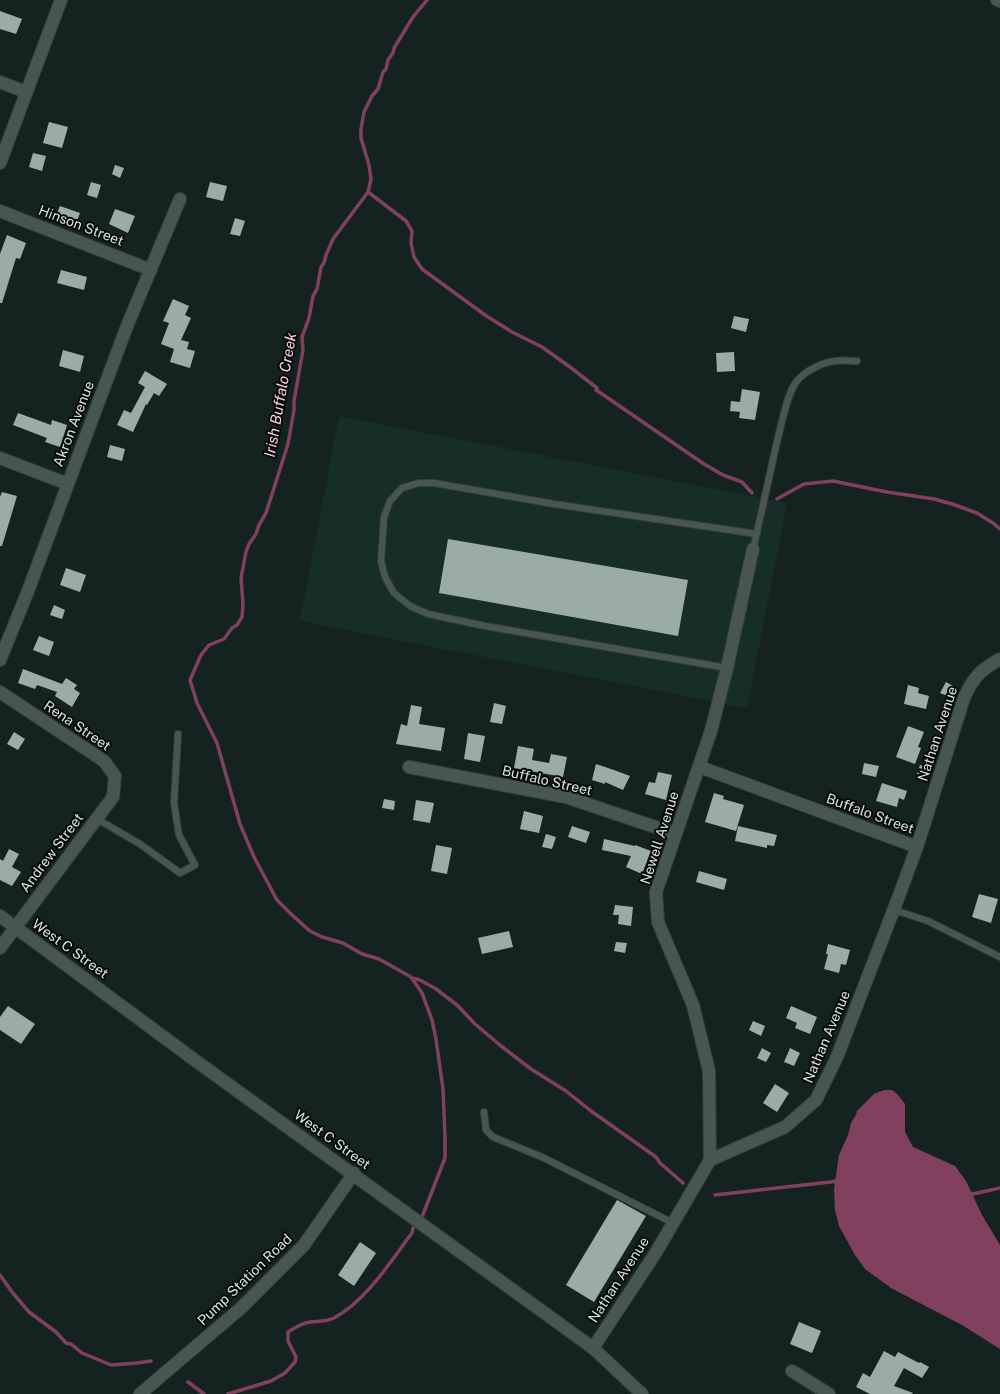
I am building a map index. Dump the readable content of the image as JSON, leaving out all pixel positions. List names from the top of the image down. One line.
{"streets":{"street":["Hinson Street","Akron Avenue","Rena Street","Nathan Avenue","Buffalo Street","Newell Avenue","Andrew Street","West C Street","Pump Station Road"]},"crossings":[["Hinson Street","Akron Avenue"],["Rena Street","Andrew Street"],["Nathan Avenue","Buffalo Street"],["Nathan Avenue","Newell Avenue"],["Nathan Avenue","West C Street"],["Buffalo Street","Newell Avenue"],["Andrew Street","West C Street"],["West C Street","Pump Station Road"]],"water":["Irish Buffalo Creek"]}
